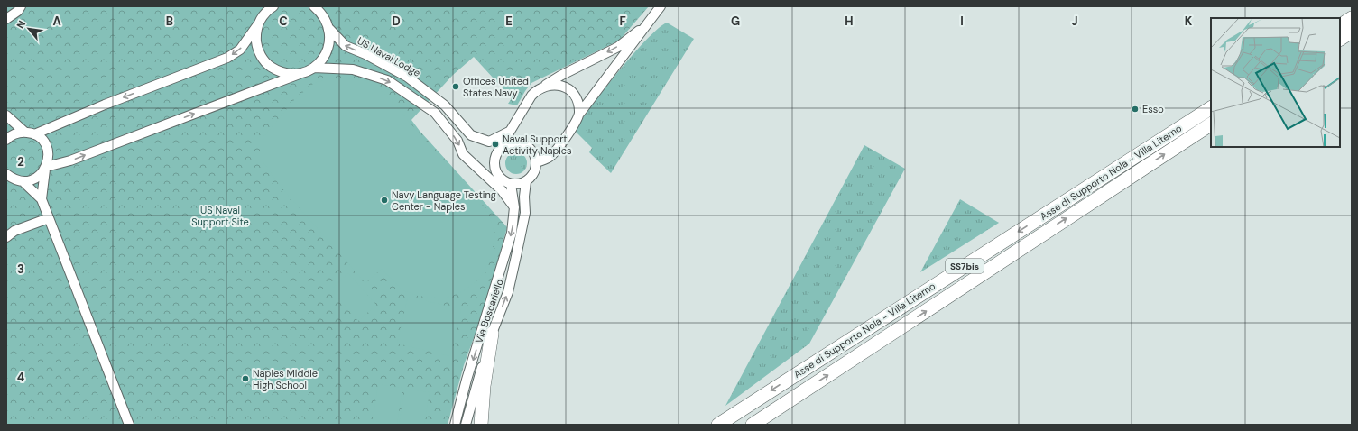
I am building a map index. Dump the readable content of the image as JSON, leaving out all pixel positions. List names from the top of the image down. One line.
{"streets":{"highway":["Asse di Supporto Nola - Villa Literno","SS7bis"],"street":["US Naval Lodge","Via Boscariello"]},"parks":["US Naval Support Site"],"places":["Offices United States Navy","Esso","Naval Support Activity Naples","Navy Language Testing Center - Naples","Naples Middle High School"],"north":"top left","grid":{"columns":["A","B","C","D","E","F","G","H","I","J","K"],"rows":["2","3","4"]}}
